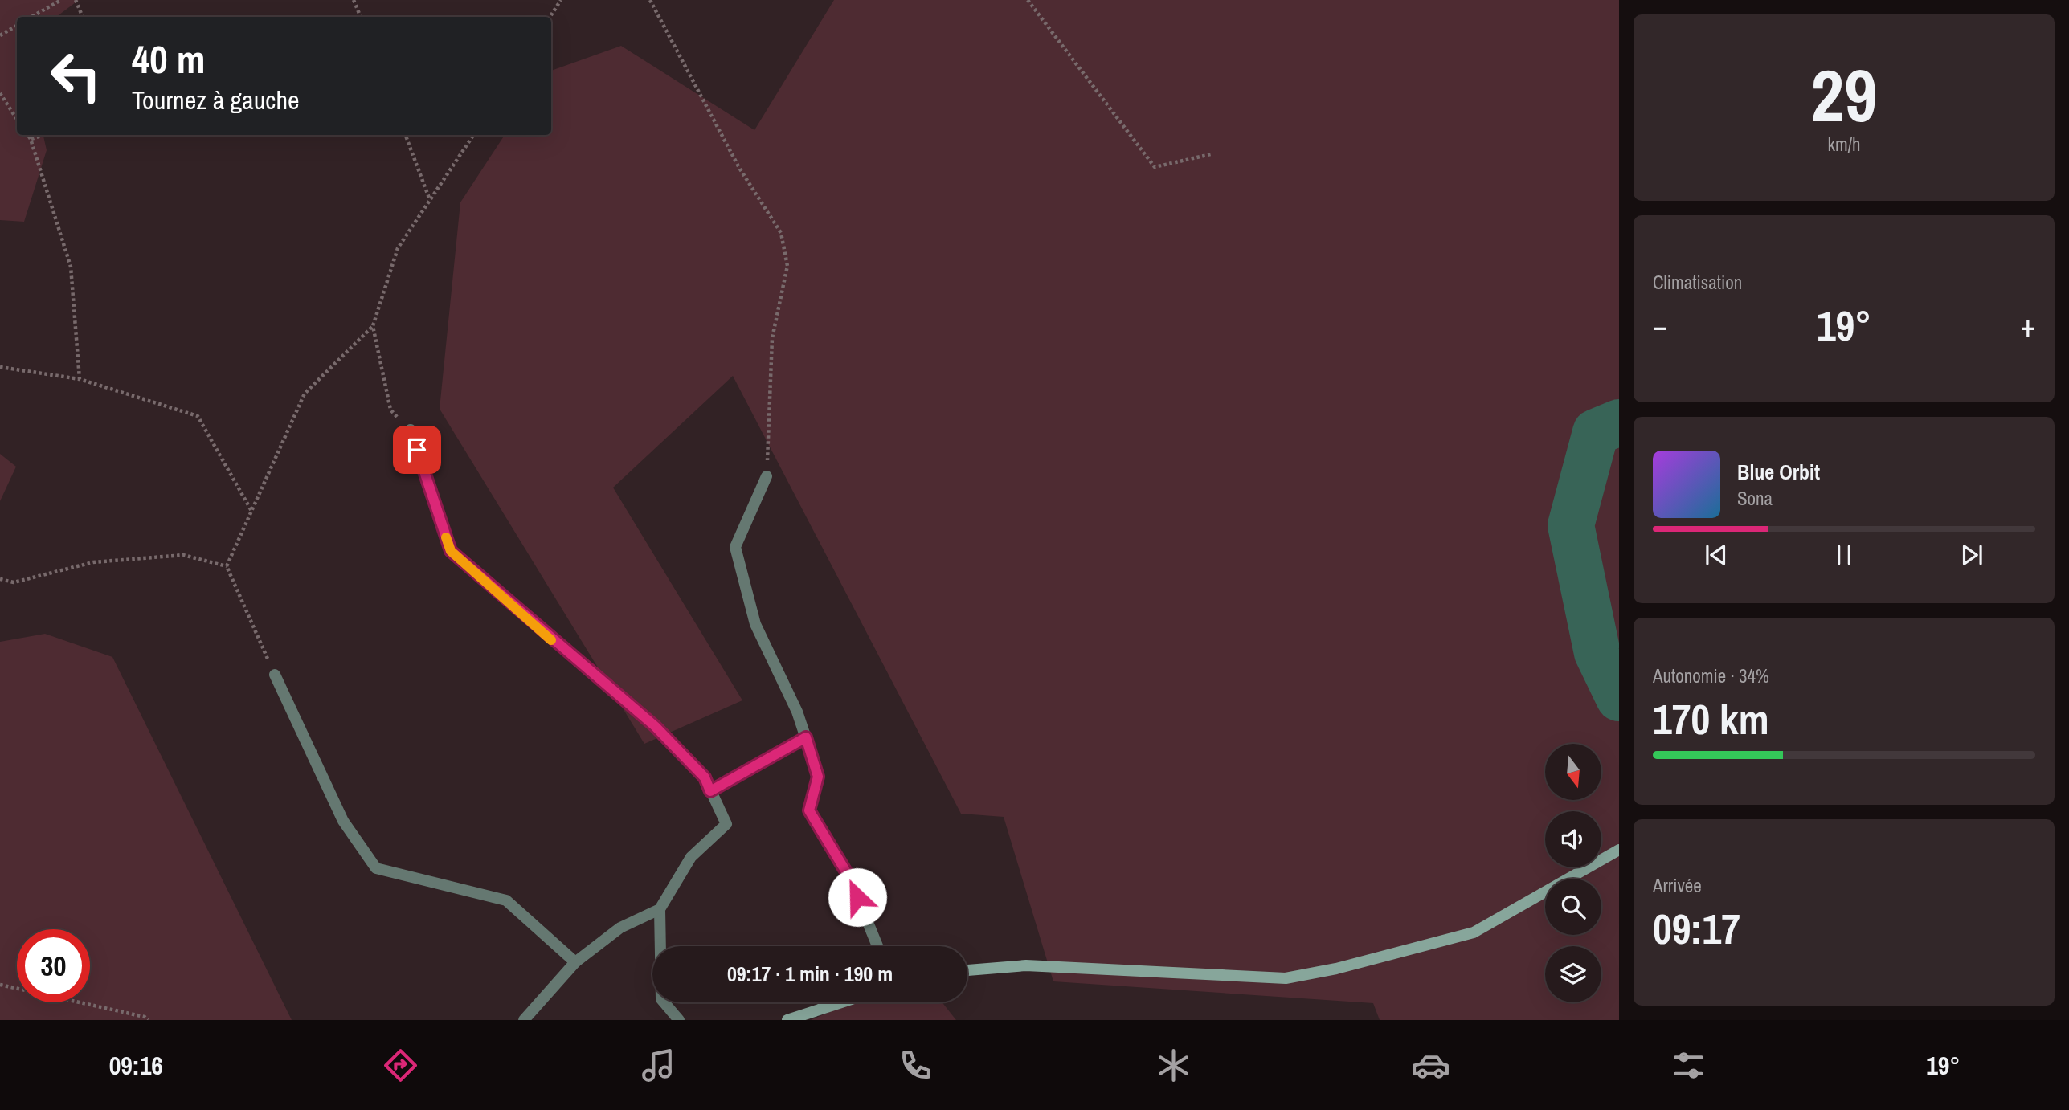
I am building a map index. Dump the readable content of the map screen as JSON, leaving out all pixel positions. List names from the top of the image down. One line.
{"north":"bottom","page":{"tile":[["29","km/h"],"Climatisation",["Autonomie · 34%","170 km"],["Arrivée","09:17"]],"turn":["40 m","Tournez à gauche"],"heat":["−","19°","+"],"song":["Blue Orbit","Sona"],"limit":"30","trip":"09:17 · 1 min · 190 m","tabs":["09:16","19°"]}}
